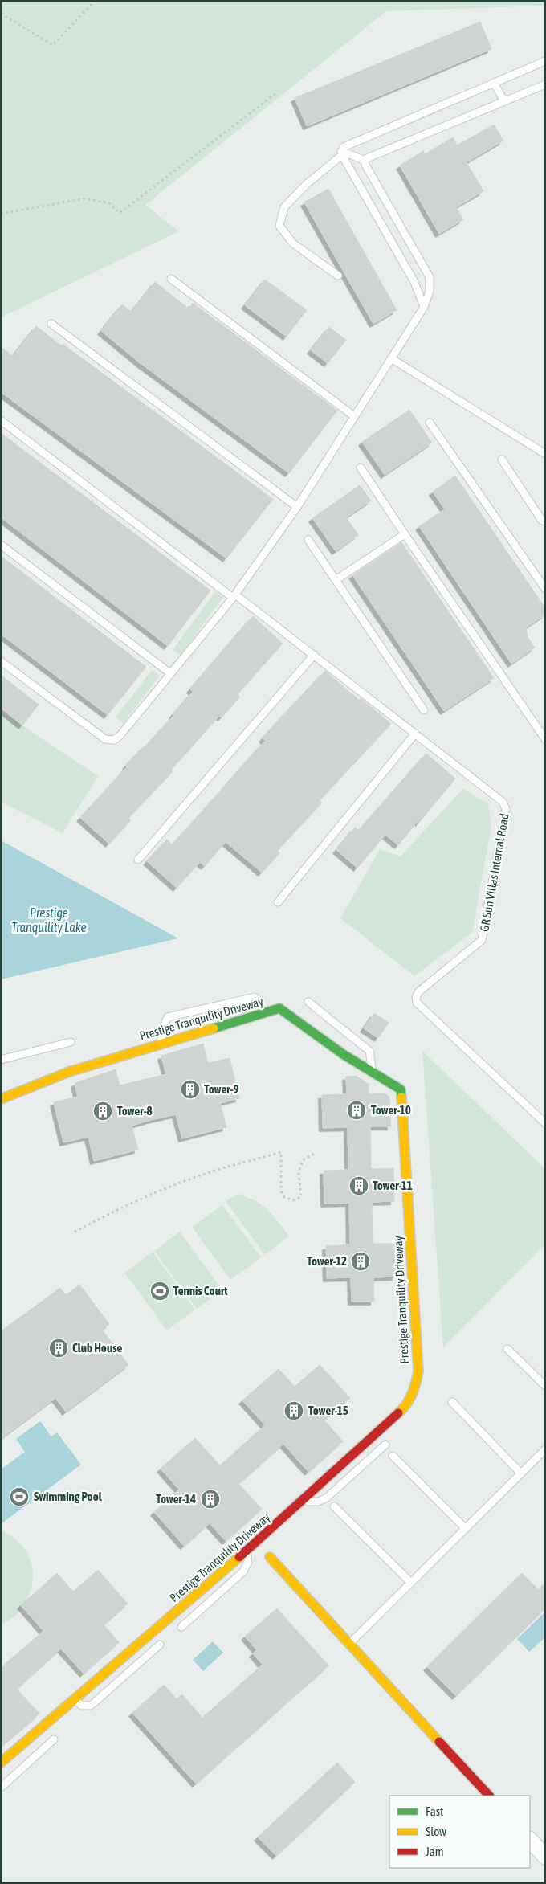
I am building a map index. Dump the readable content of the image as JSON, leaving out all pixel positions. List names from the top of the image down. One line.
{"streets":{"street":["Prestige Tranquility Driveway"],"lane":["GR Sun Villas Internal Road"]},"water":["Prestige Tranquility Lake"],"places":{"building":["Tower-9","Tower-10","Tower-8","Tower-11","Tower-12","Club House","Tower-15","Tower-14"],"sports":["Tennis Court","Swimming Pool"]},"legend":["Fast","Slow","Jam"]}
